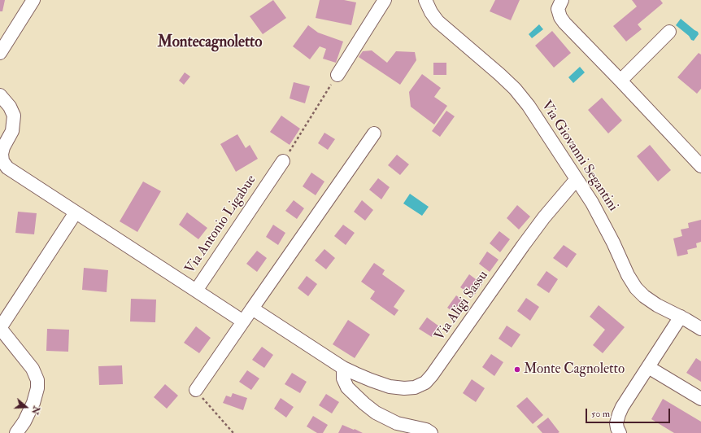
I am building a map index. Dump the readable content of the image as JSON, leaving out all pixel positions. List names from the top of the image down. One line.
{"streets":{"street":["Via Giovanni Segantini","Via Antonio Ligabue","Via Aligi Sassu"]},"crossings":[["Via Giovanni Segantini","Via Aligi Sassu"]],"districts":["Montecagnoletto"],"places":["Monte Cagnoletto"],"scale_bar":"50 m","north":"right"}
